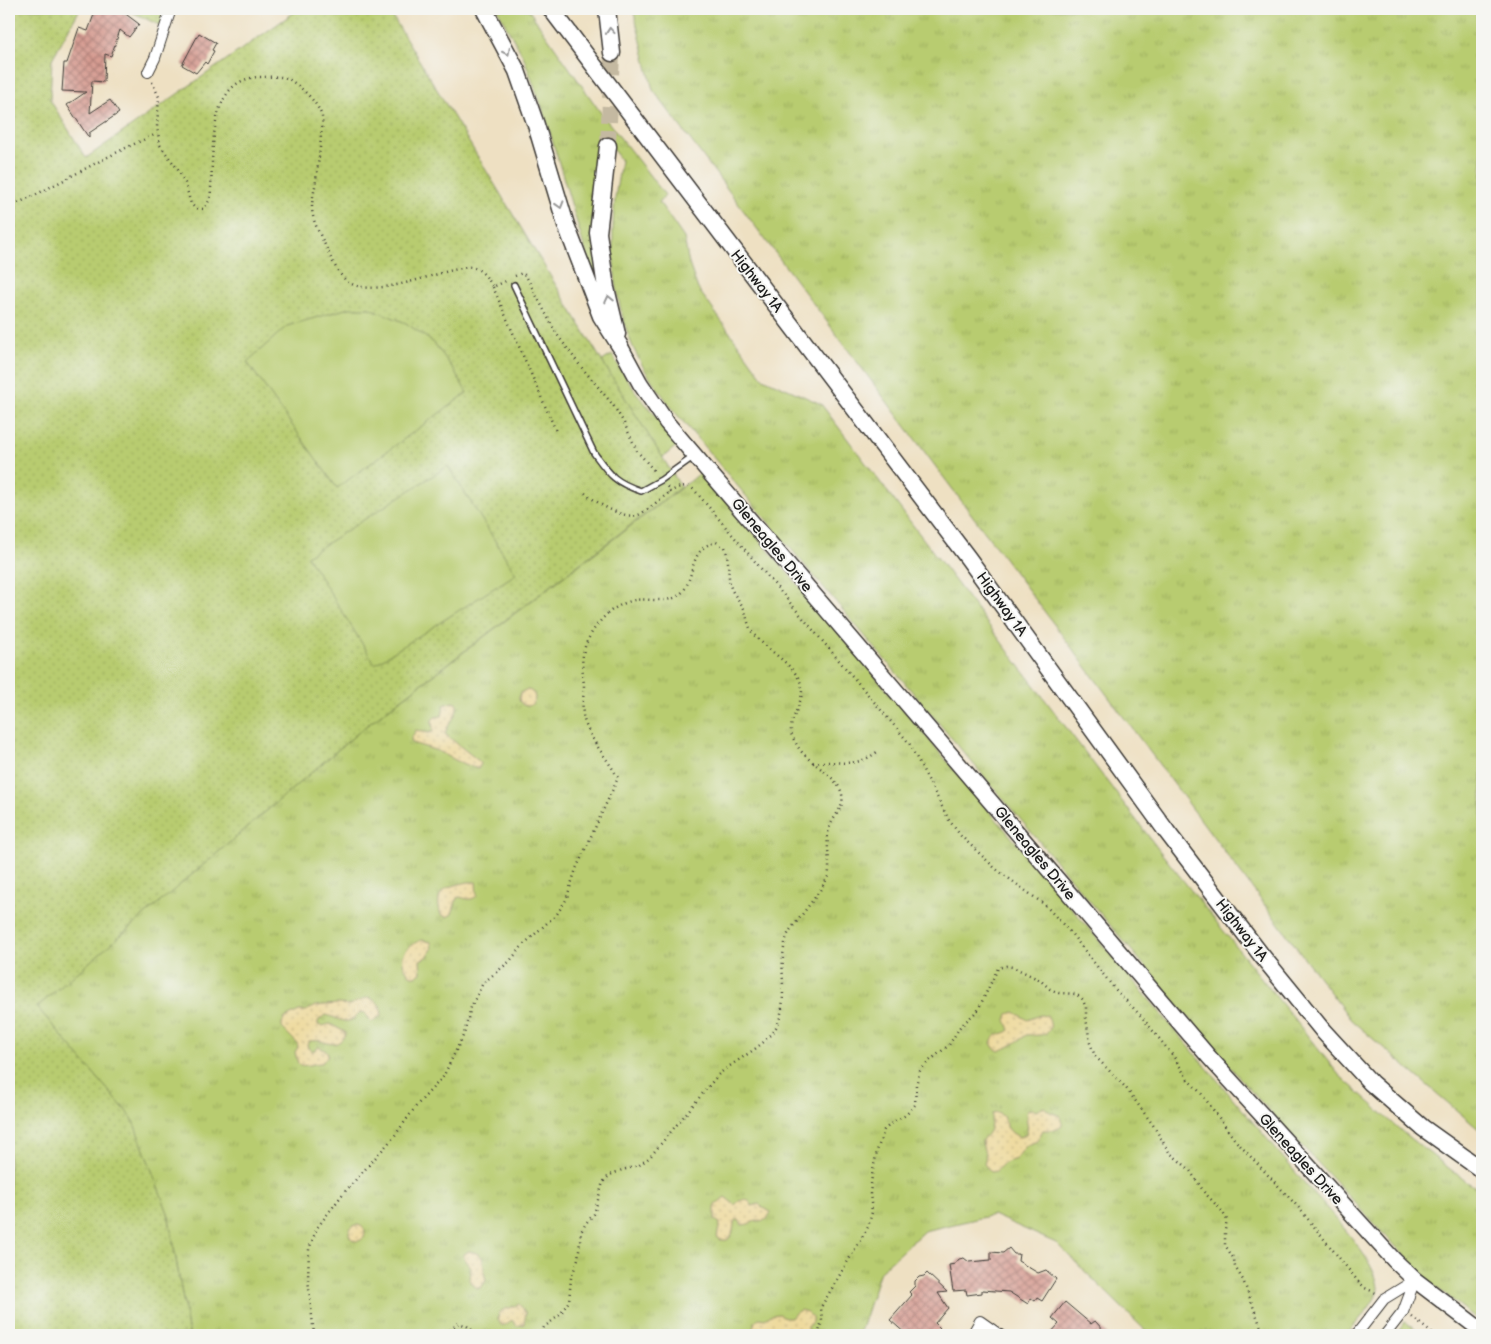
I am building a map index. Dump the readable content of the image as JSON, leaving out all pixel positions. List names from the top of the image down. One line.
{"streets":{"main road":["Highway 1A"],"street":["Gleneagles Drive"]}}
